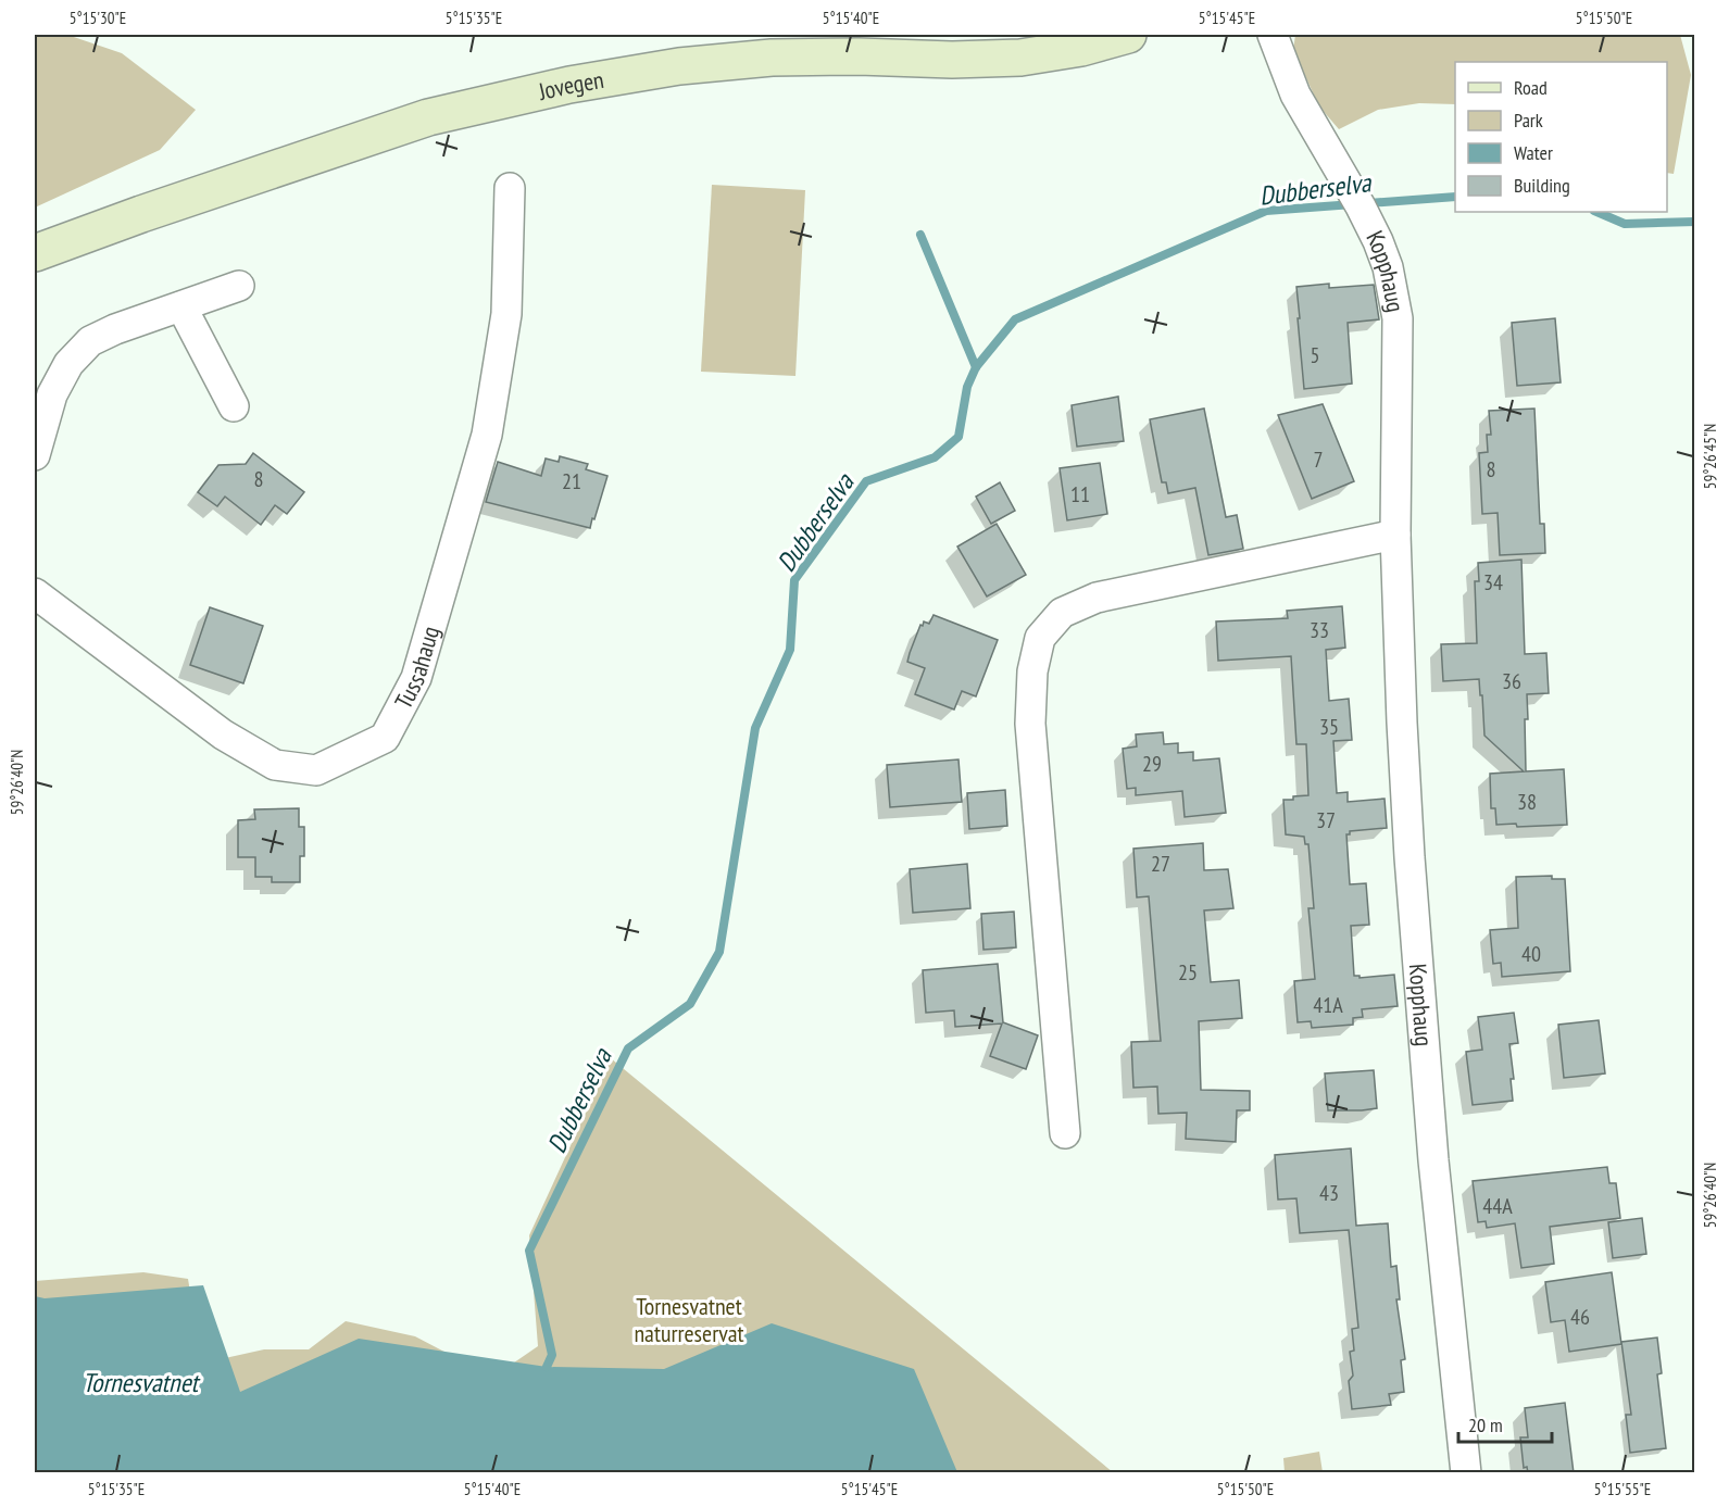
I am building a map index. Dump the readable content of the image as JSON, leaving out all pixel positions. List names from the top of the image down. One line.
{"streets":{"street":["Jovegen","Kopphaug","Tussahaug"]},"water":["Dubberselva","Tornesvatnet"],"parks":["Tornesvatnet naturreservat"],"house_numbers":["5","7","8","8","21","11","34","33","36","35","29","38","37","27","40","25","41A","43","44A","46"],"legend":["Road","Park","Water","Building"],"scale_bar":"20 m","coordinates":["5°15'30\"E","5°15'35\"E","5°15'40\"E","5°15'45\"E","5°15'50\"E","59°26'45\"N","59°26'40\"N","5°15'55\"E"]}
